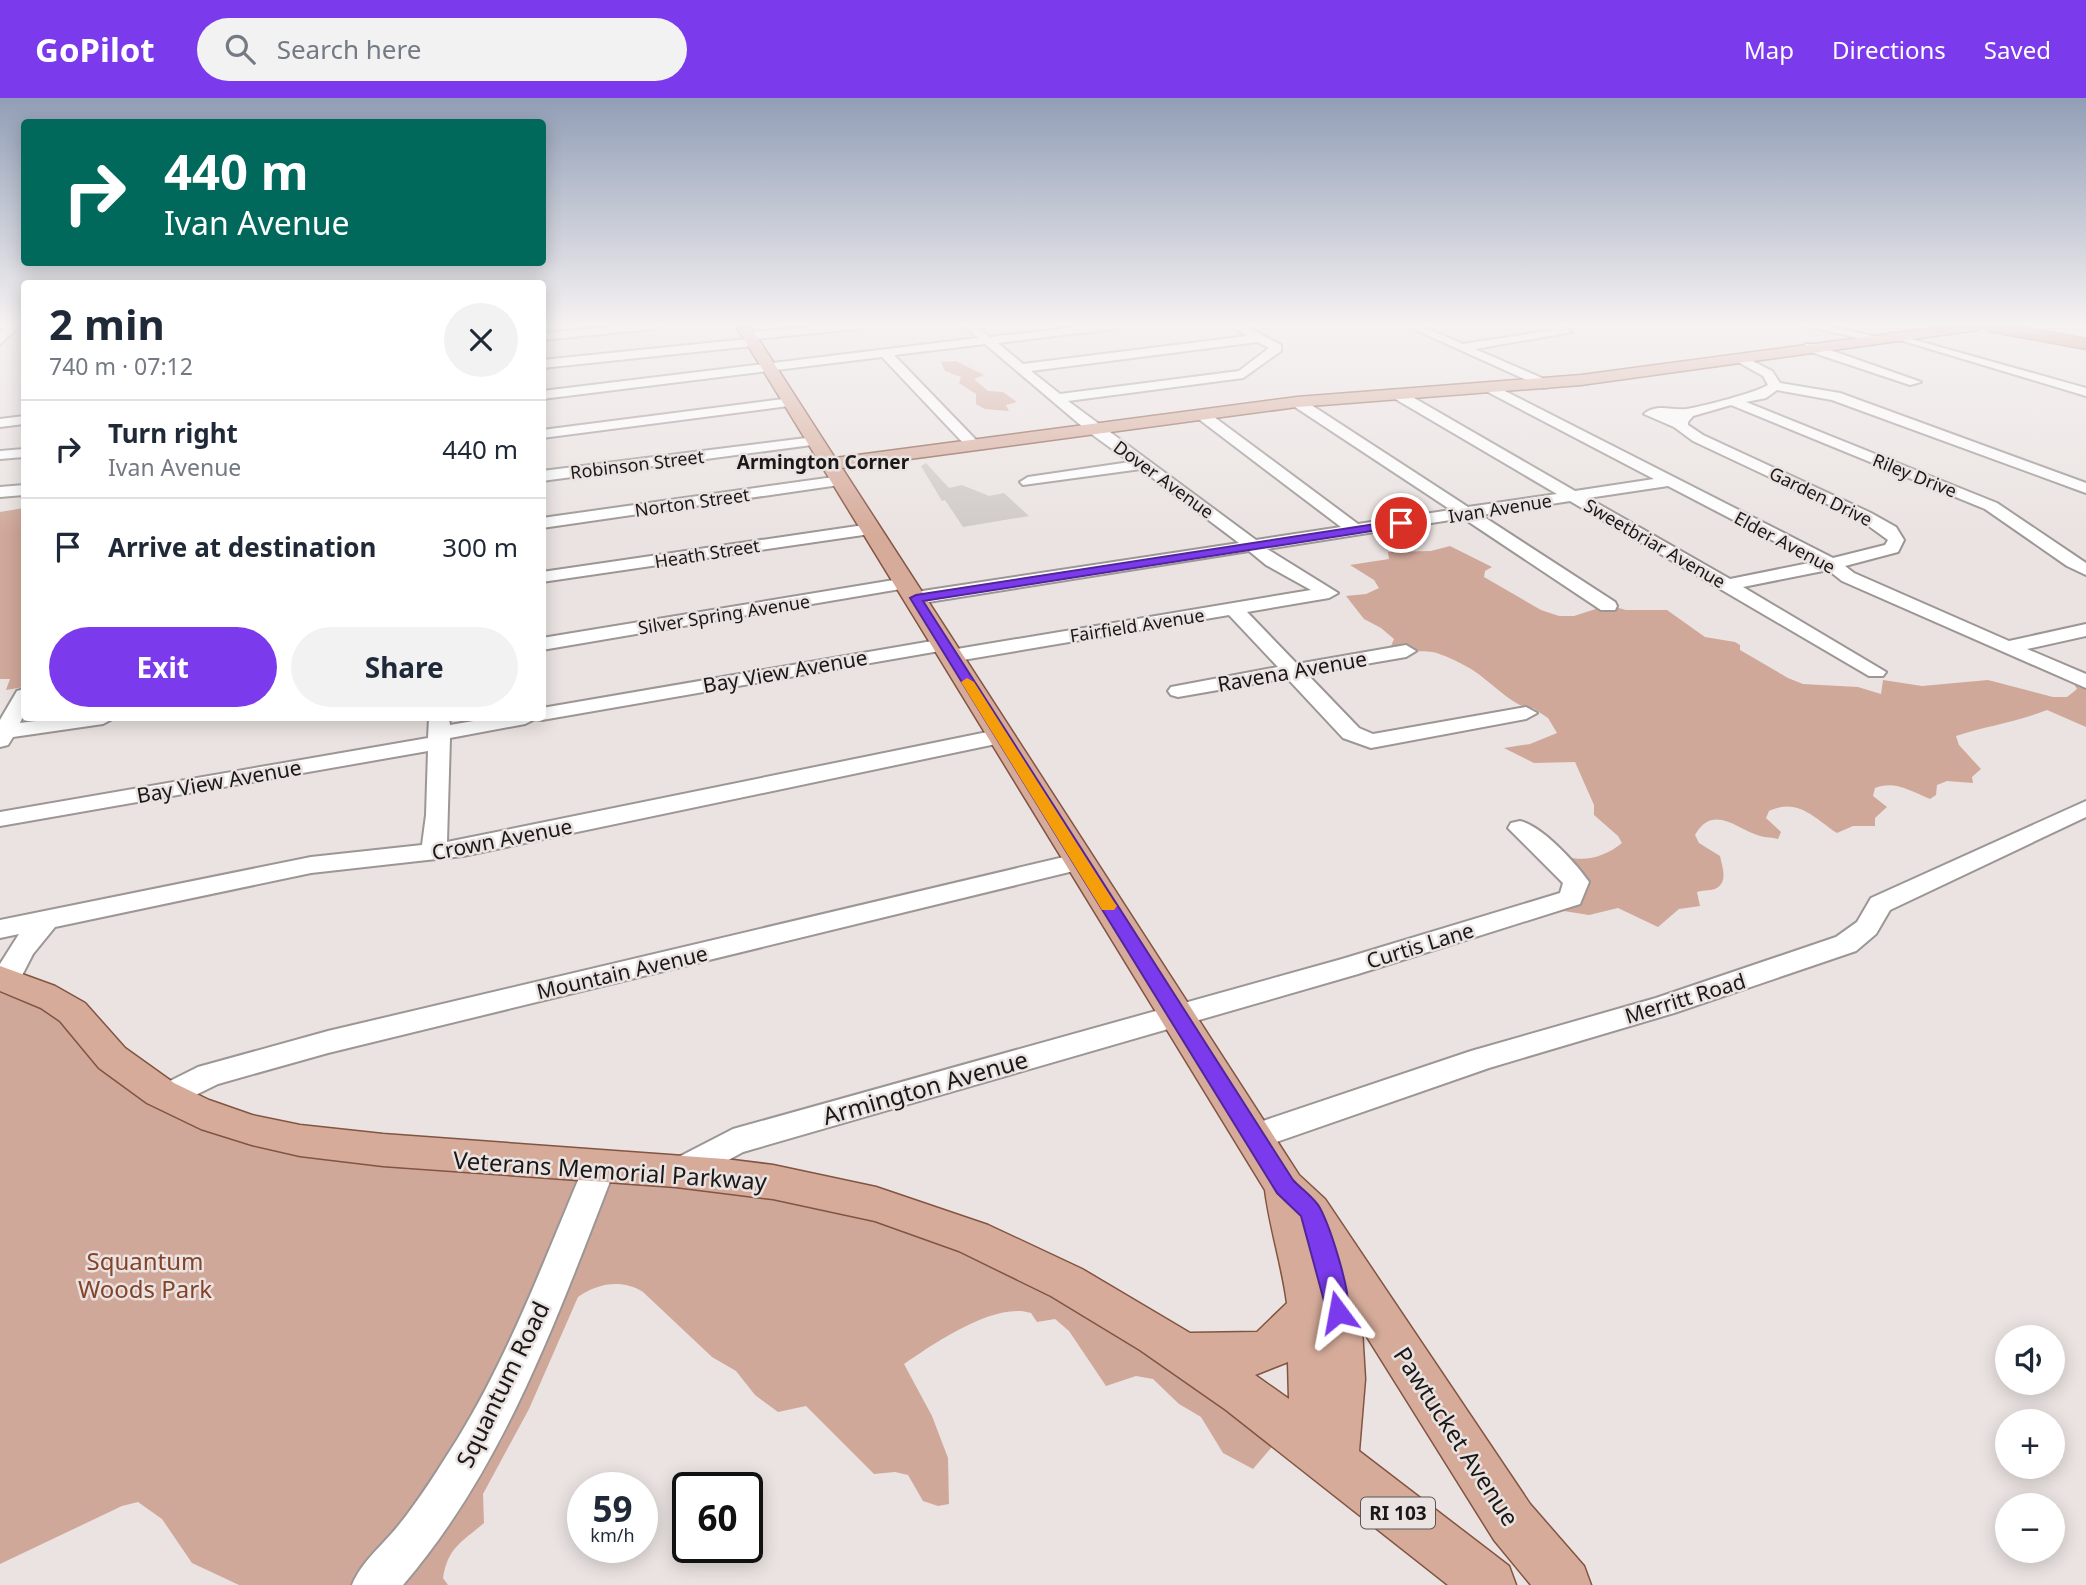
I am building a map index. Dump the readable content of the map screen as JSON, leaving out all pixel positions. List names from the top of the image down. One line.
{"streets":{"main road":["Veterans Memorial Parkway","Pawtucket Avenue","RI 103"],"street":["Robinson Street","Riley Drive","Dover Avenue","Garden Drive","Norton Street","Ivan Avenue","Elder Avenue","Sweetbriar Avenue","Heath Street","Silver Spring Avenue","Fairfield Avenue","Bay View Avenue","Ravena Avenue","Crown Avenue","Curtis Lane","Mountain Avenue","Merritt Road","Armington Avenue","Squantum Road"]},"crossings":[["Robinson Street","Pawtucket Avenue"],["Riley Drive","Garden Drive"],["Dover Avenue","Ivan Avenue"],["Dover Avenue","Fairfield Avenue"],["Garden Drive","Elder Avenue"],["Norton Street","Pawtucket Avenue"],["Ivan Avenue","Elder Avenue"],["Ivan Avenue","Sweetbriar Avenue"],["Ivan Avenue","Silver Spring Avenue"],["Ivan Avenue","Pawtucket Avenue"],["Heath Street","Pawtucket Avenue"],["Silver Spring Avenue","Pawtucket Avenue"],["Fairfield Avenue","Bay View Avenue"],["Fairfield Avenue","Pawtucket Avenue"],["Bay View Avenue","Pawtucket Avenue"],["Crown Avenue","Pawtucket Avenue"],["Curtis Lane","Armington Avenue"],["Curtis Lane","Pawtucket Avenue"],["Mountain Avenue","Veterans Memorial Parkway"],["Mountain Avenue","Pawtucket Avenue"],["Merritt Road","Pawtucket Avenue"],["Armington Avenue","Veterans Memorial Parkway"],["Armington Avenue","Pawtucket Avenue"],["Veterans Memorial Parkway","Squantum Road"],["Veterans Memorial Parkway","Pawtucket Avenue"]],"districts":["Armington Corner"],"parks":["Squantum Woods Park"],"page":{"header":"GoPilot","search":"Search here","nav":["Map","Directions","Saved"],"turn":["440 m","Ivan Avenue"],"heading":["2 min","740 m · 07:12"],"list":[{"name":"Turn right","note":"Ivan Avenue","value":"440 m"},{"name":"Arrive at destination","value":"300 m"}],"buttons":["Exit","Share"],"map_buttons":["+","−"],"speed":"59 km/h","limit":"60"}}
